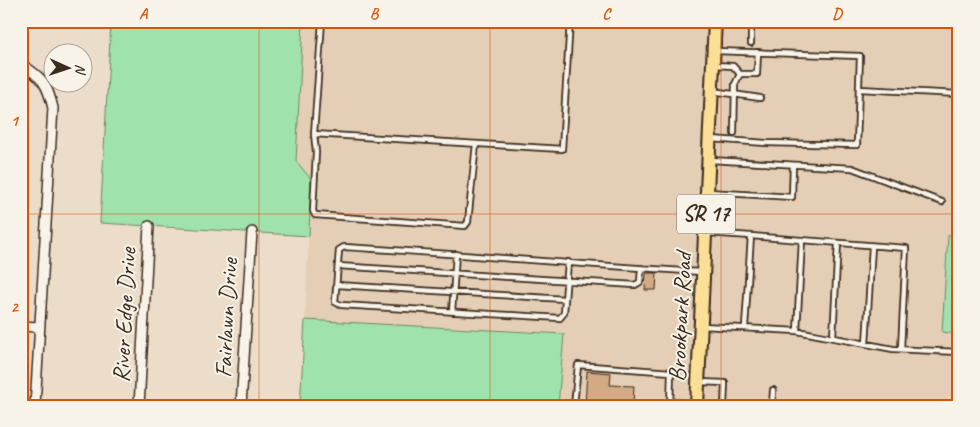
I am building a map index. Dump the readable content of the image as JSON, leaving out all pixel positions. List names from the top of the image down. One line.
{"streets":{"main road":["SR 17","Brookpark Road"],"street":["River Edge Drive","Fairlawn Drive"]},"north":"right","grid":{"columns":["A","B","C","D"],"rows":["1","2"]}}
